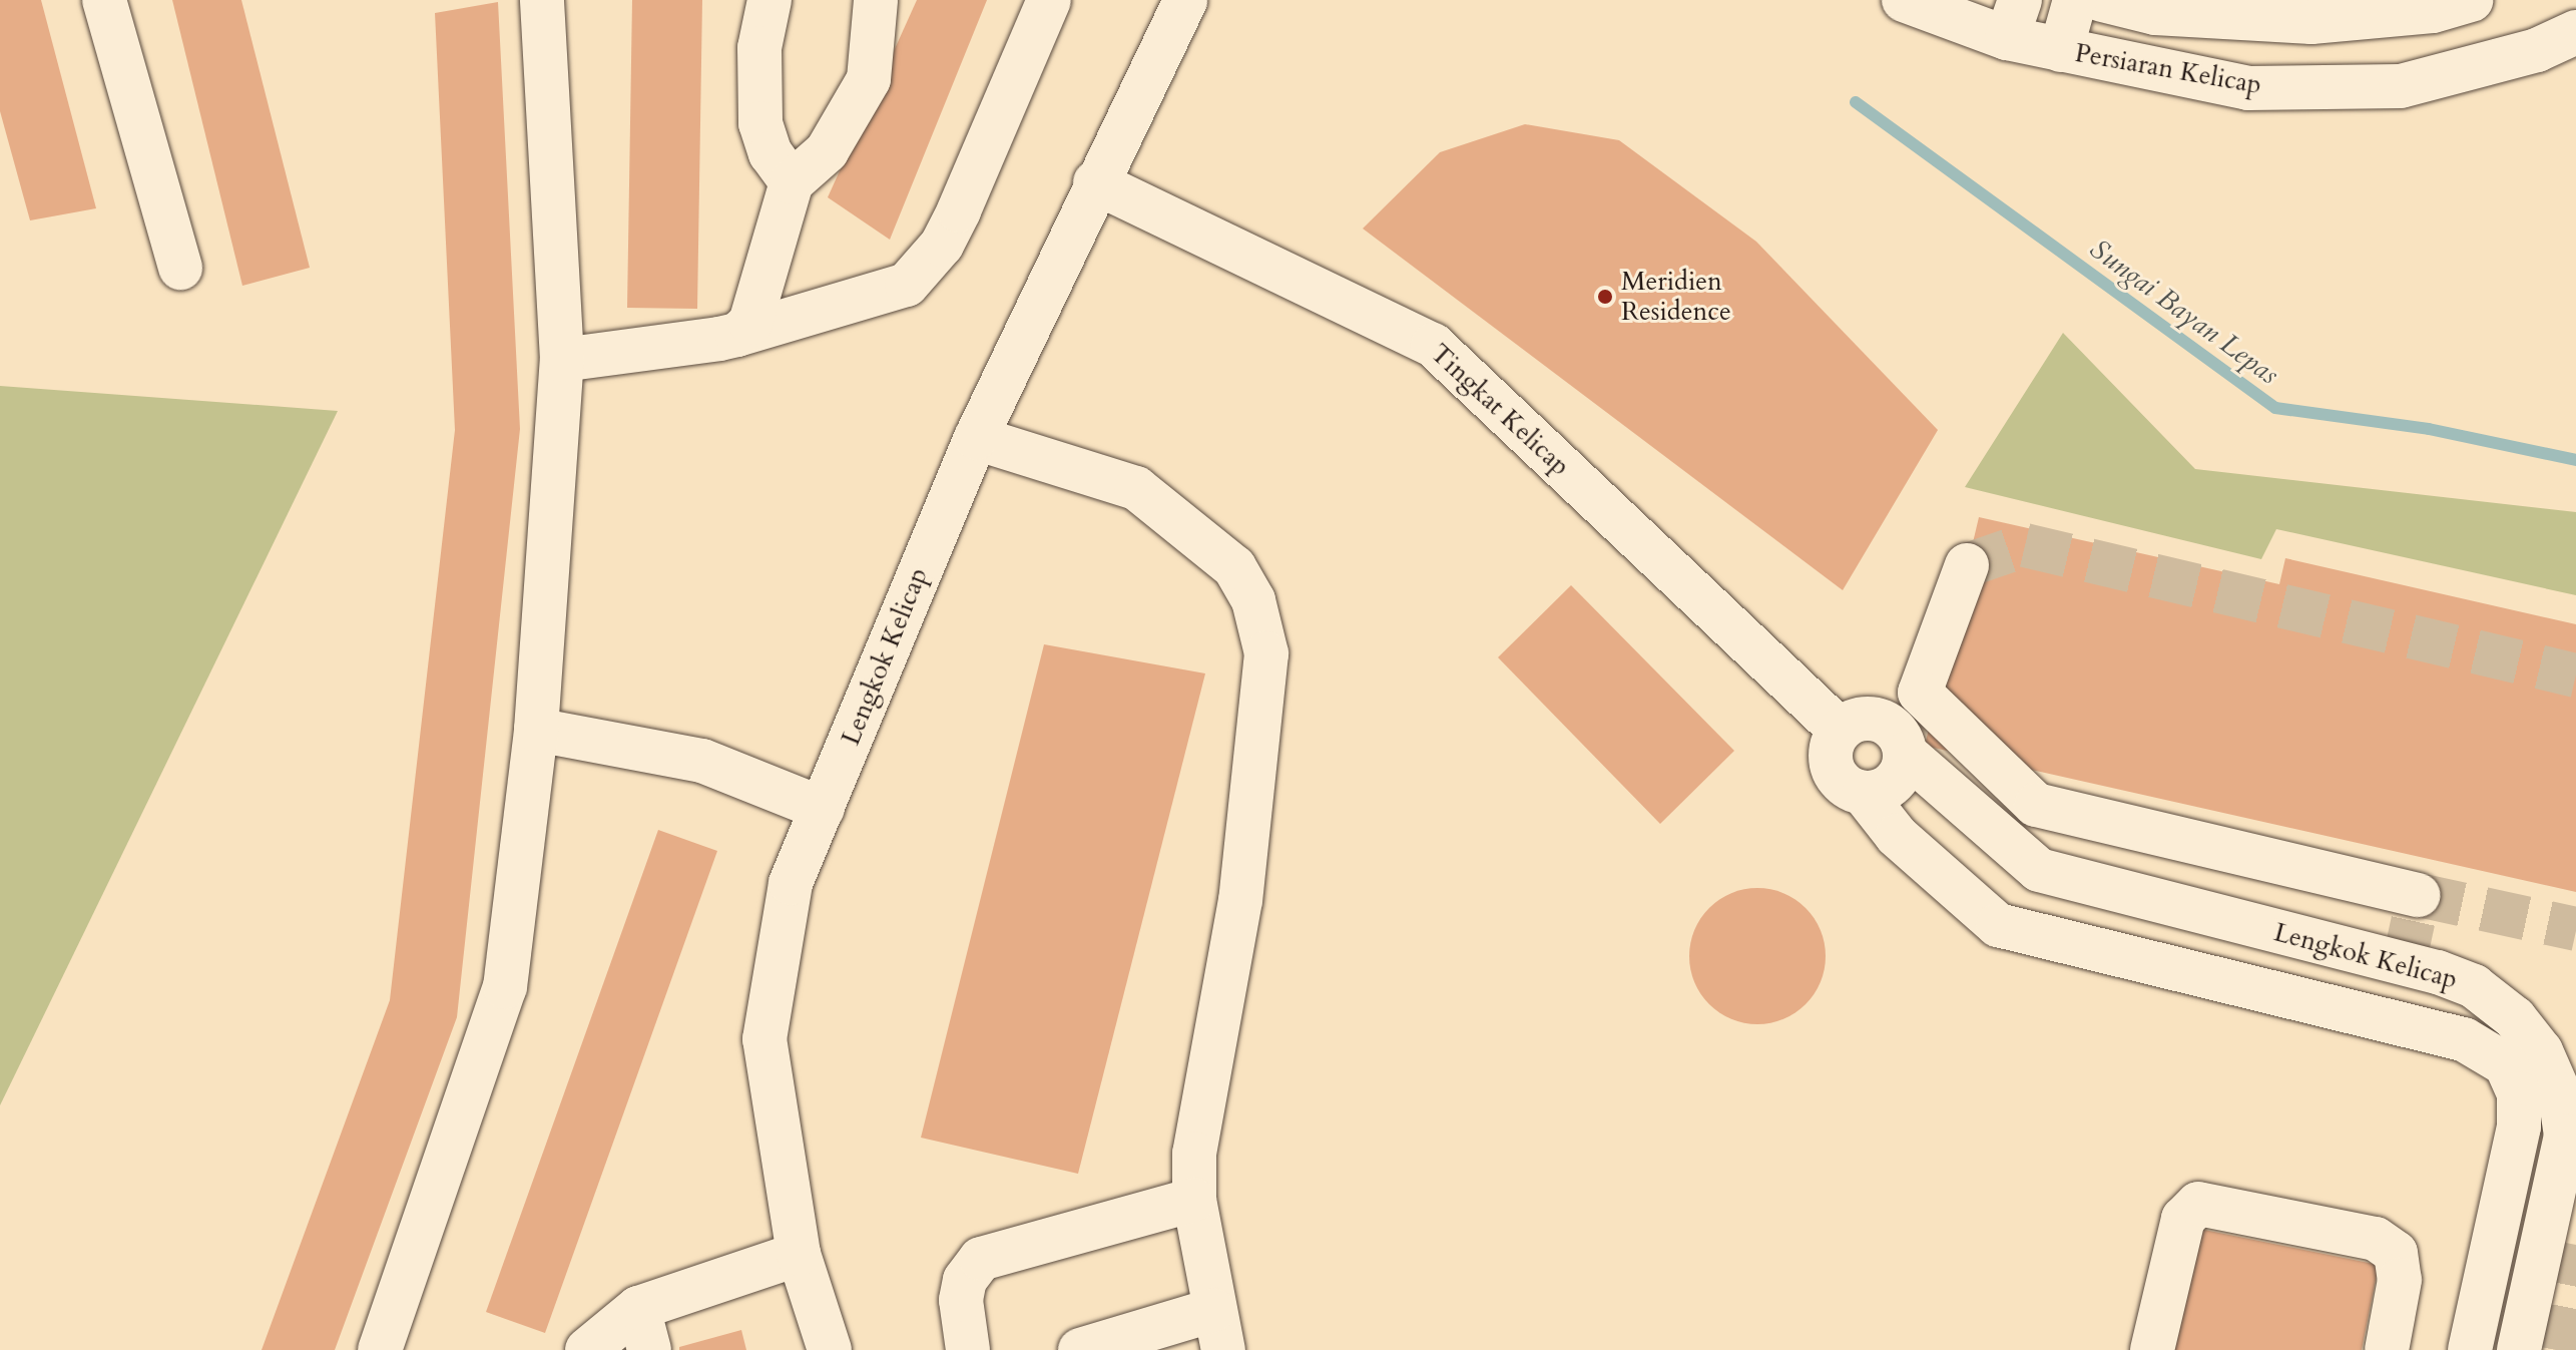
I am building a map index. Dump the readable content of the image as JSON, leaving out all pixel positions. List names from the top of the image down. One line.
{"streets":{"street":["Persiaran Kelicap","Tingkat Kelicap","Lengkok Kelicap"]},"crossings":[["Tingkat Kelicap","Lengkok Kelicap"]],"water":["Sungai Bayan Lepas"],"places":["Meridien Residence"]}
